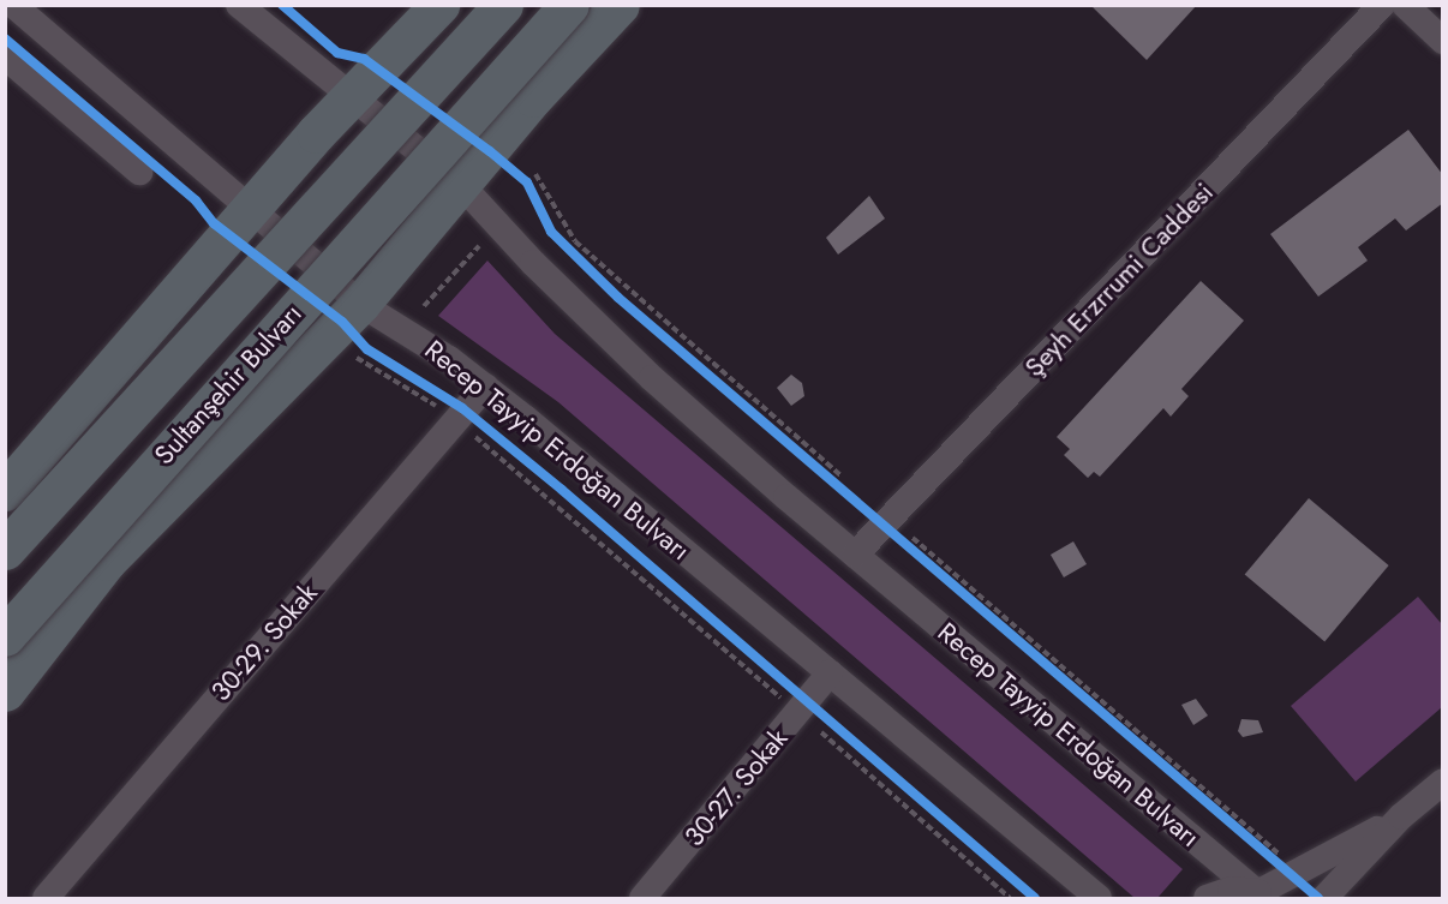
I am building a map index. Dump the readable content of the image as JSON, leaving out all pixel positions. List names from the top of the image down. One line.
{"streets":{"highway":["Sultanşehir Bulvarı"],"street":["Şeyh Erzrrumi Caddesi","Recep Tayyip Erdoğan Bulvarı","30-29. Sokak","30-27. Sokak"]},"crossings":[["Şeyh Erzrrumi Caddesi","Recep Tayyip Erdoğan Bulvarı"],["Recep Tayyip Erdoğan Bulvarı","30-29. Sokak"],["Recep Tayyip Erdoğan Bulvarı","30-27. Sokak"]]}
